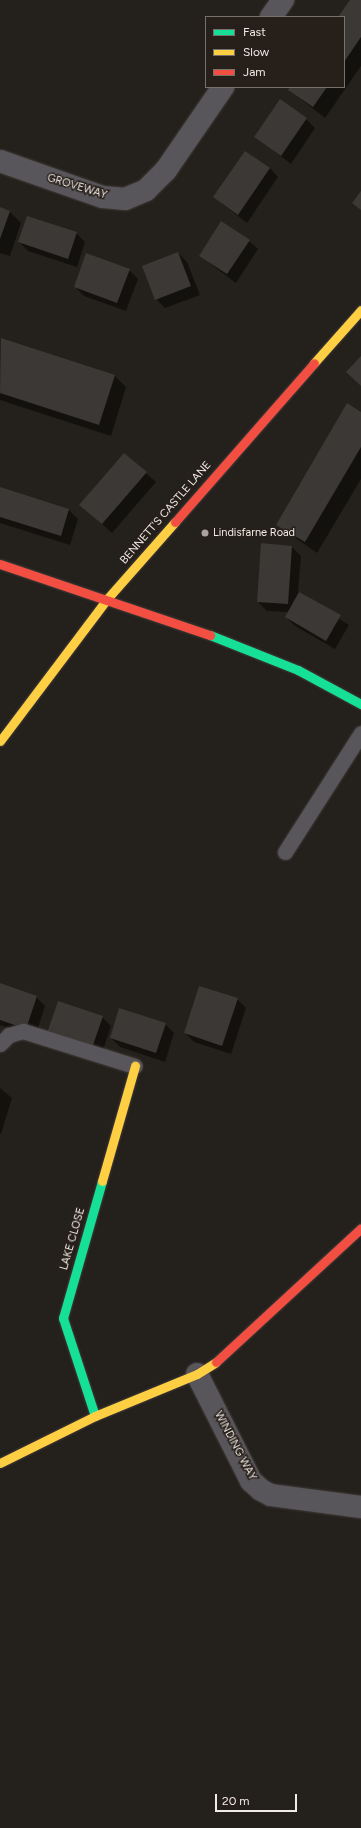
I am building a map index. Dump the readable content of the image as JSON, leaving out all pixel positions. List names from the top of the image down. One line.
{"streets":{"street":["GROVEWAY","BENNETT'S CASTLE LANE","LAKE CLOSE","WINDING WAY"]},"places":["Lindisfarne Road"],"legend":["Fast","Slow","Jam"],"scale_bar":"20 m"}
